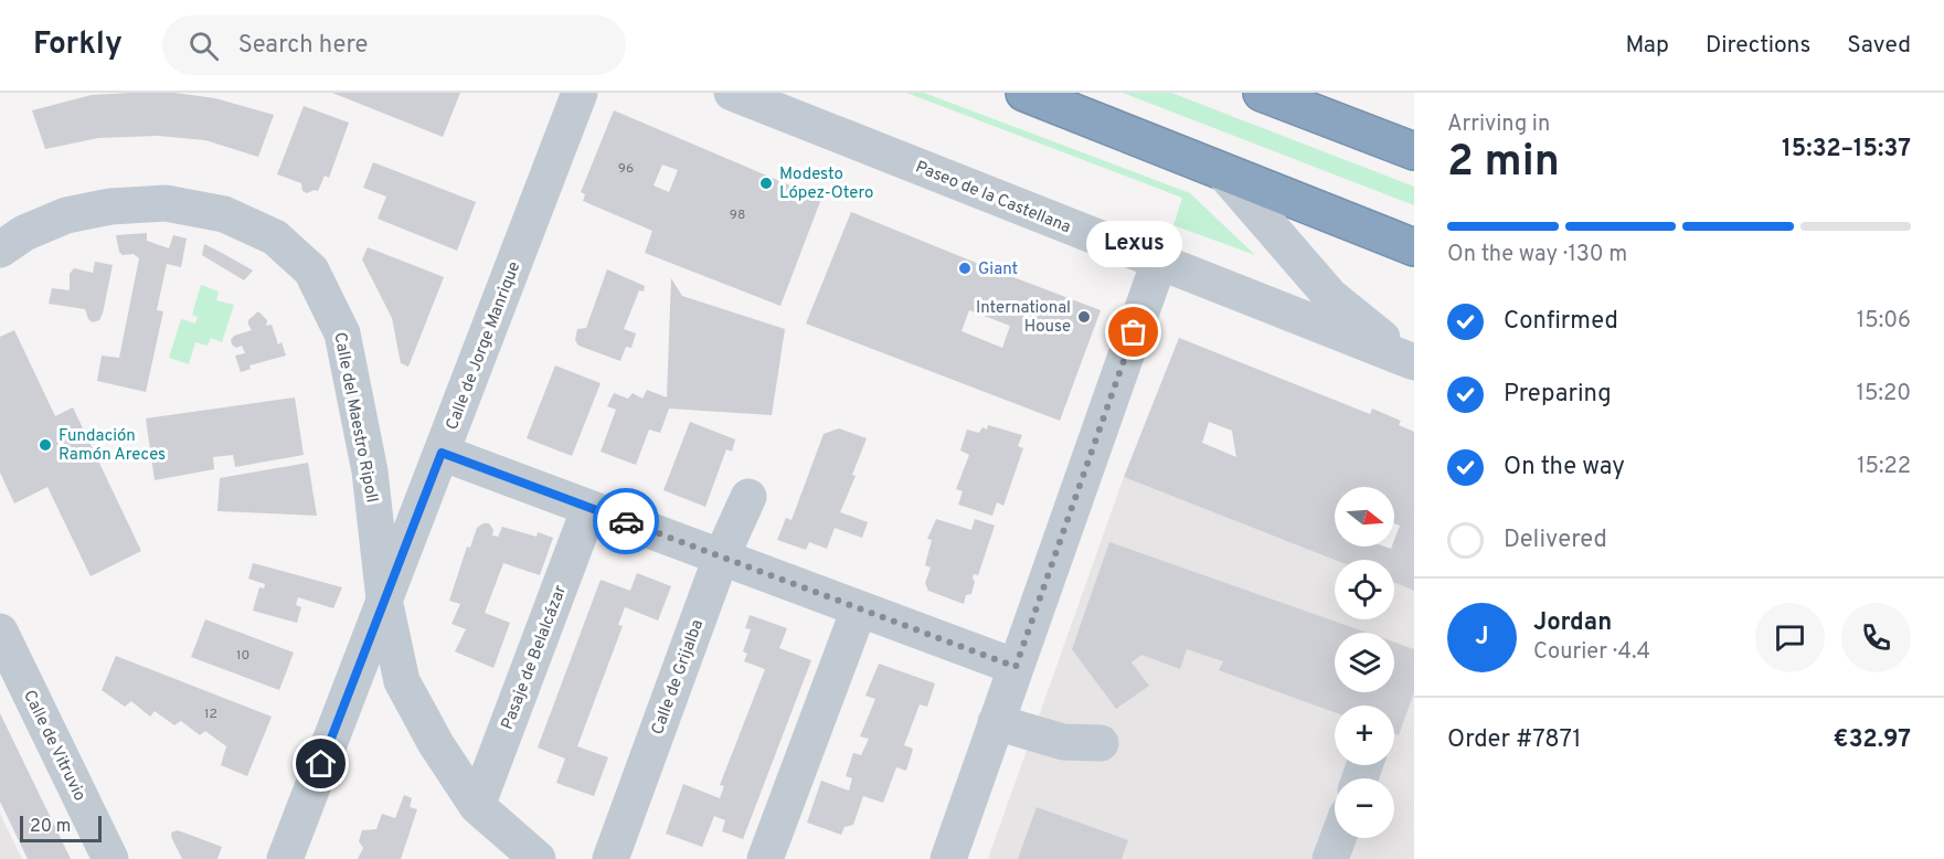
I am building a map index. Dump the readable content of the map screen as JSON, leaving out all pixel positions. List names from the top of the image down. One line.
{"streets":{"highway":["Paseo de la Castellana"],"street":["Calle de Jorge Manrique","Calle del Maestro Ripoll","Pasaje de Belalcázar","Calle de Grijalba","Calle de Vitruvio"]},"crossings":[["Calle de Jorge Manrique","Calle del Maestro Ripoll"],["Calle del Maestro Ripoll","Pasaje de Belalcázar"]],"places":["Modesto López-Otero","Giant","International House","Lexus","Fundación Ramón Areces"],"house_numbers":["96","98","10","12"],"scale_bar":"20 m","north":"right","page":{"header":"Forkly","search":"Search here","nav":["Map","Directions","Saved"],"heading":["2 min","Arriving in","15:32–15:37"],"panel":["Jordan","Courier · 4.4","Order #7871","€32.97"],"bar":"On the way · 130 m","bubble":"Lexus","list":[["Confirmed","15:06"],["Preparing","15:20"],["On the way","15:22"],"Delivered"],"map_buttons":["+","−"],"round":"J","scale":"20 m"}}
